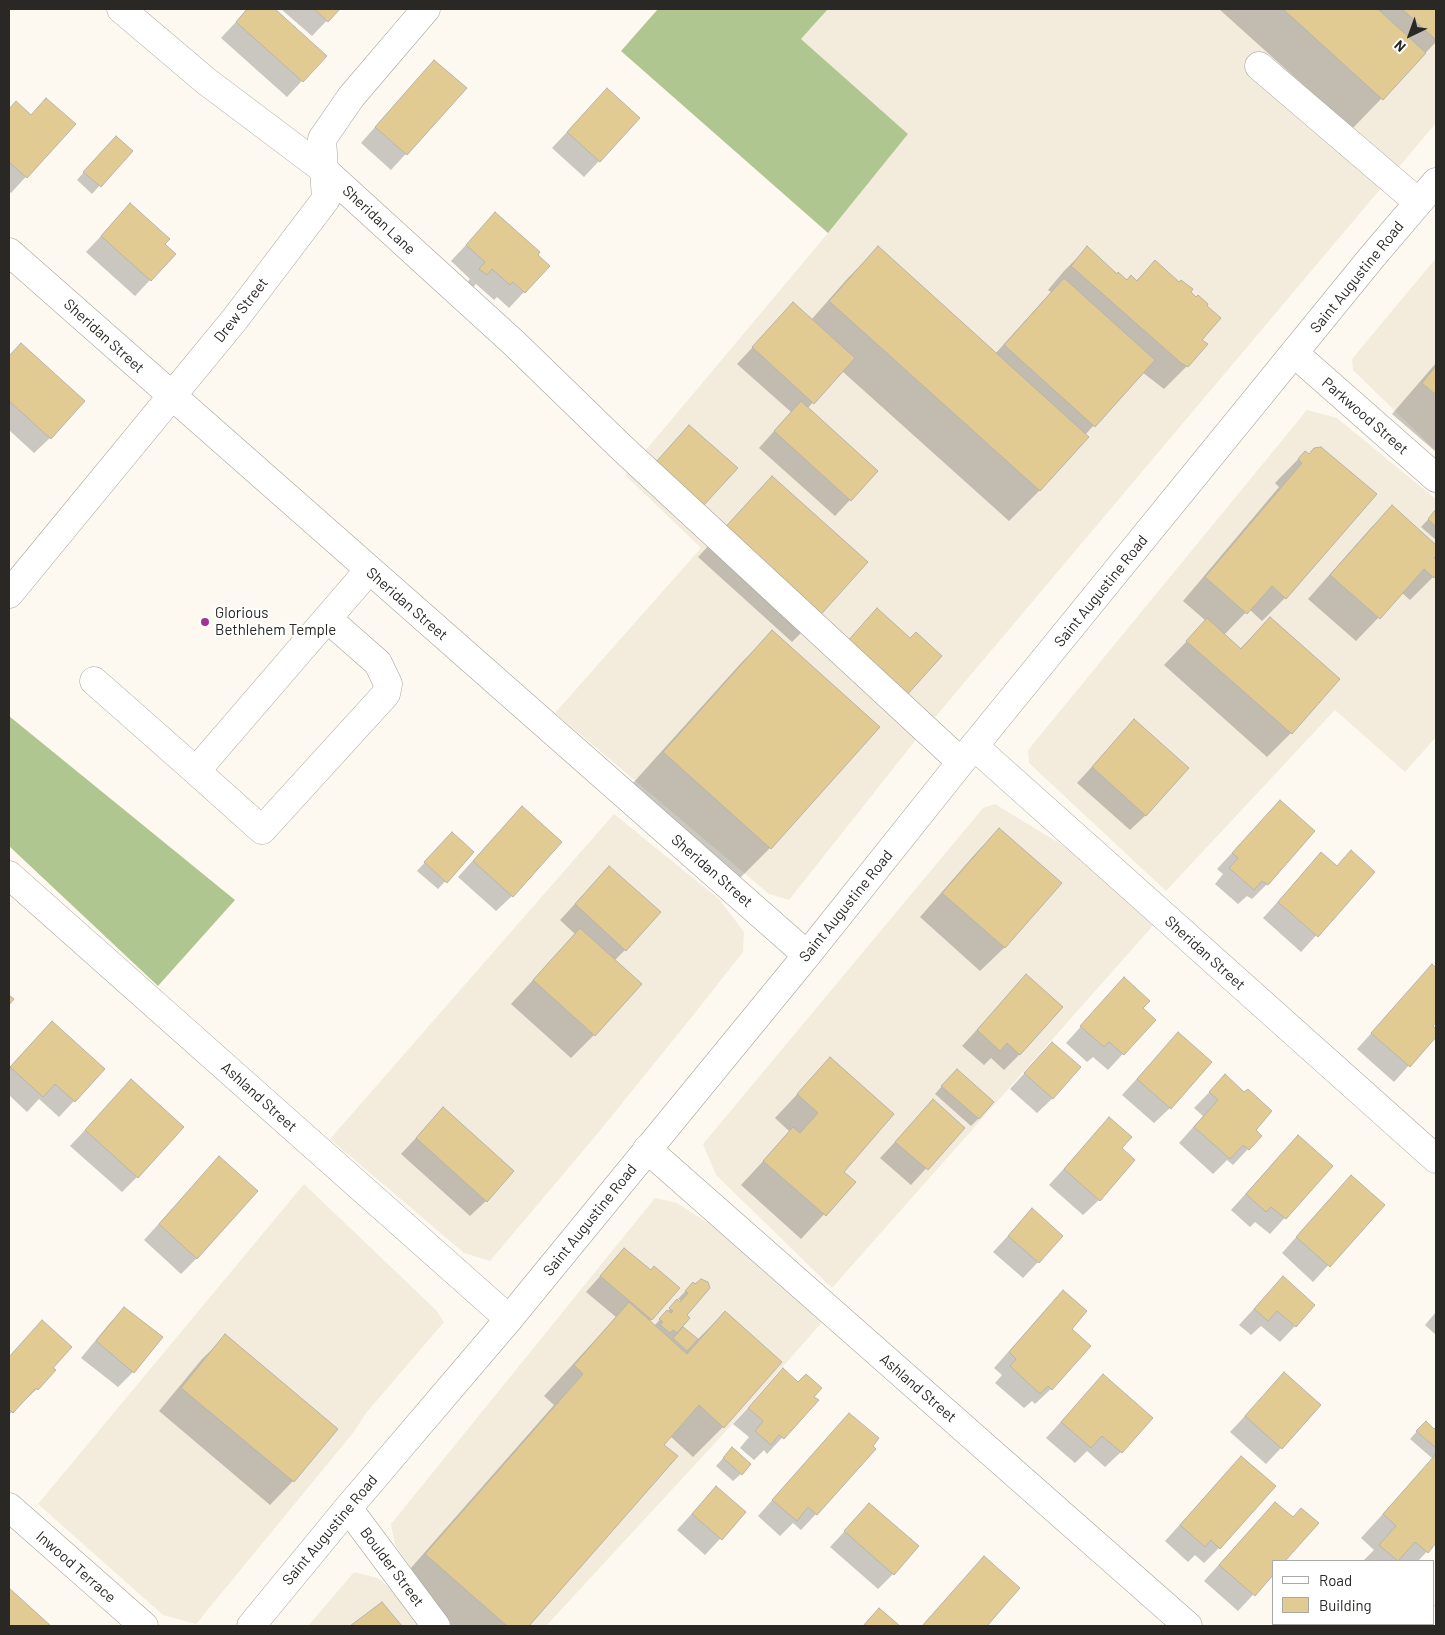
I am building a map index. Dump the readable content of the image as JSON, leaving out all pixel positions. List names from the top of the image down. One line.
{"streets":{"street":["Sheridan Lane","Saint Augustine Road","Drew Street","Sheridan Street","Parkwood Street","Ashland Street","Inwood Terrace","Boulder Street"]},"crossings":[["Sheridan Lane","Saint Augustine Road"],["Sheridan Lane","Drew Street"],["Sheridan Lane","Sheridan Street"],["Saint Augustine Road","Sheridan Street"],["Saint Augustine Road","Parkwood Street"],["Saint Augustine Road","Ashland Street"],["Saint Augustine Road","Boulder Street"],["Drew Street","Sheridan Street"]],"places":["Glorious Bethlehem Temple"],"legend":["Road","Building"],"north":"bottom left"}
